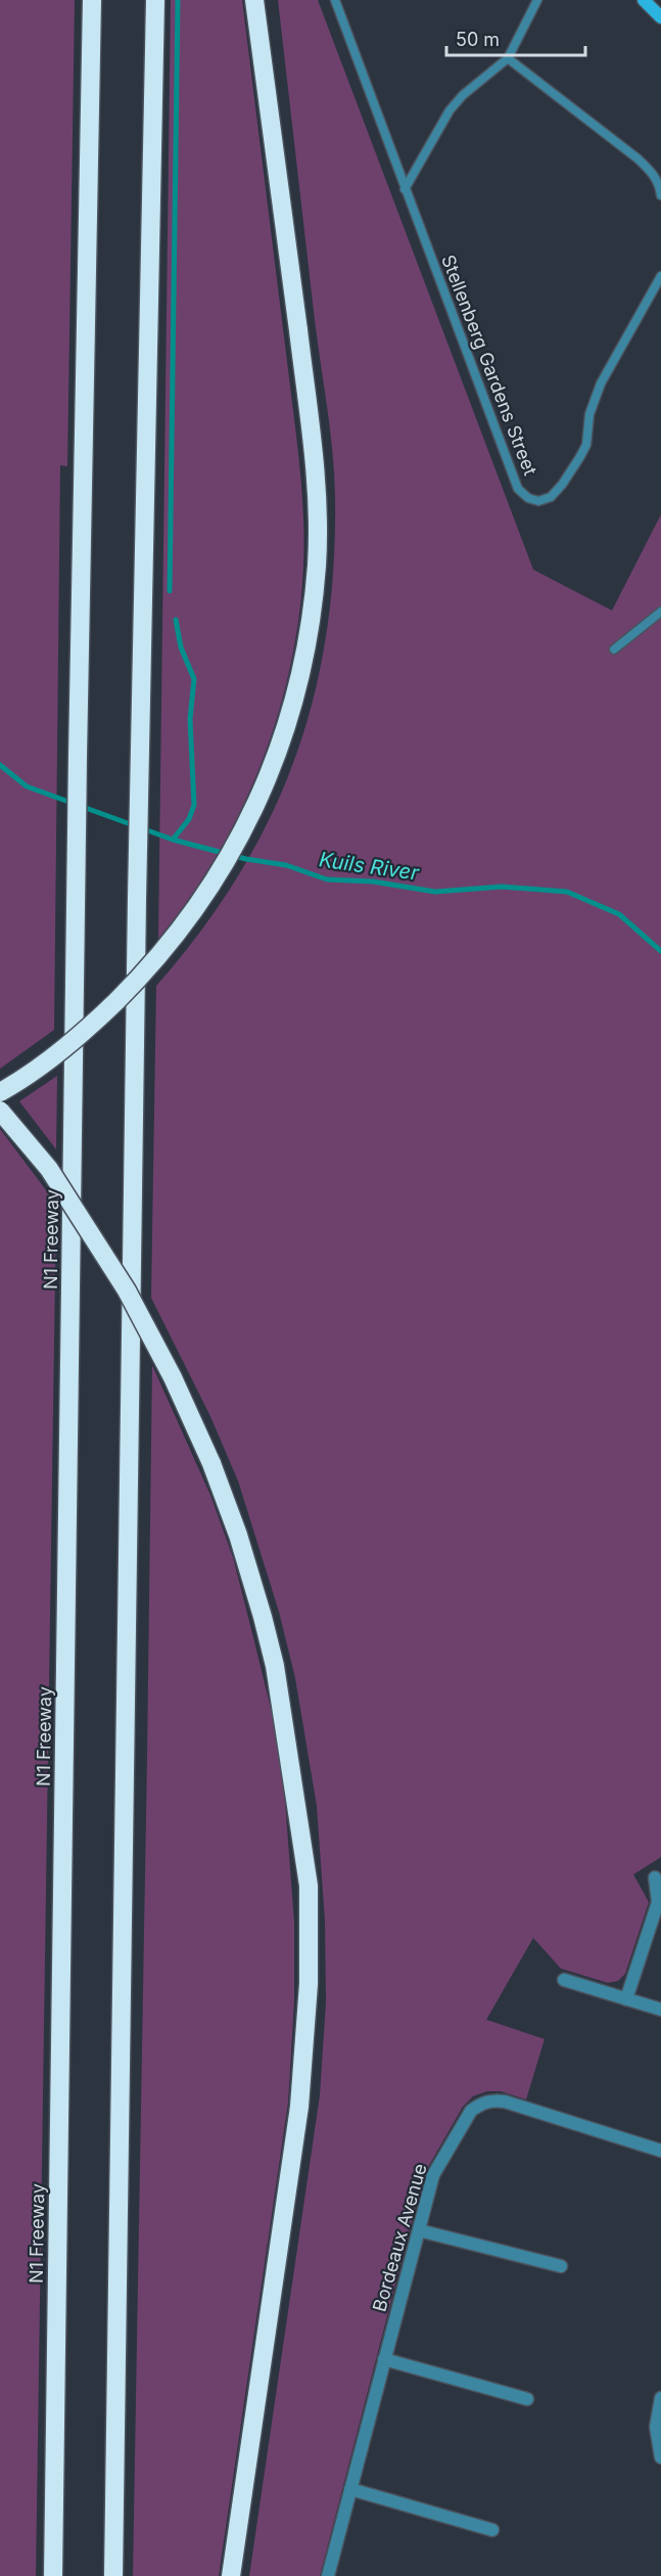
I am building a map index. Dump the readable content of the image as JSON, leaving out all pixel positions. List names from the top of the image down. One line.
{"streets":{"highway":["N1 Freeway"],"street":["Bordeaux Avenue"],"lane":["Stellenberg Gardens Street"]},"water":["Kuils River"],"scale_bar":"50 m"}
